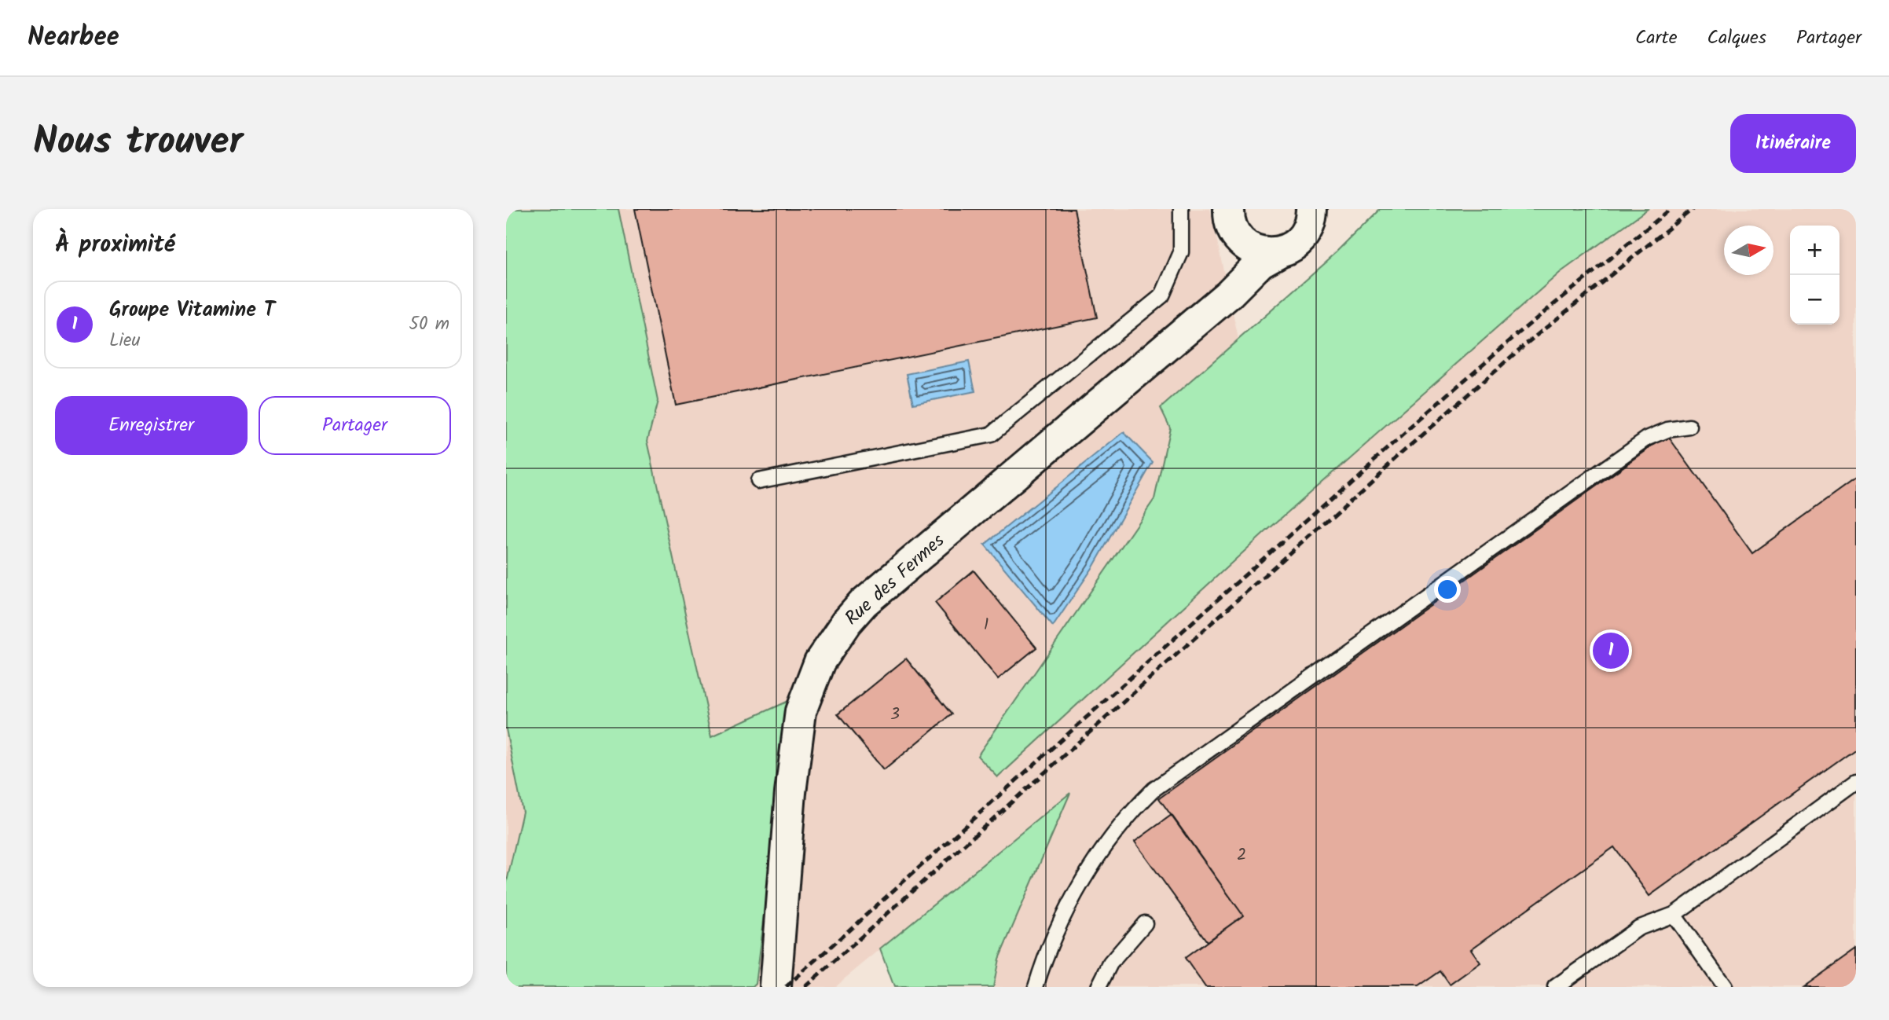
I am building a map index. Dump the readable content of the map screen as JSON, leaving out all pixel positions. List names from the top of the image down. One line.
{"streets":{"street":["Rue des Fermes"]},"house_numbers":["1","3","2"],"north":"right","page":{"header":"Nearbee","nav":["Carte","Calques","Partager"],"title":"Nous trouver","buttons":["Itinéraire",["Enregistrer","Partager"]],"heading":"À proximité","map_buttons":["+","−"],"list":[{"mark":"1","name":"Groupe Vitamine T","note":"Lieu","value":"50 m"}],"pins":"1"}}
